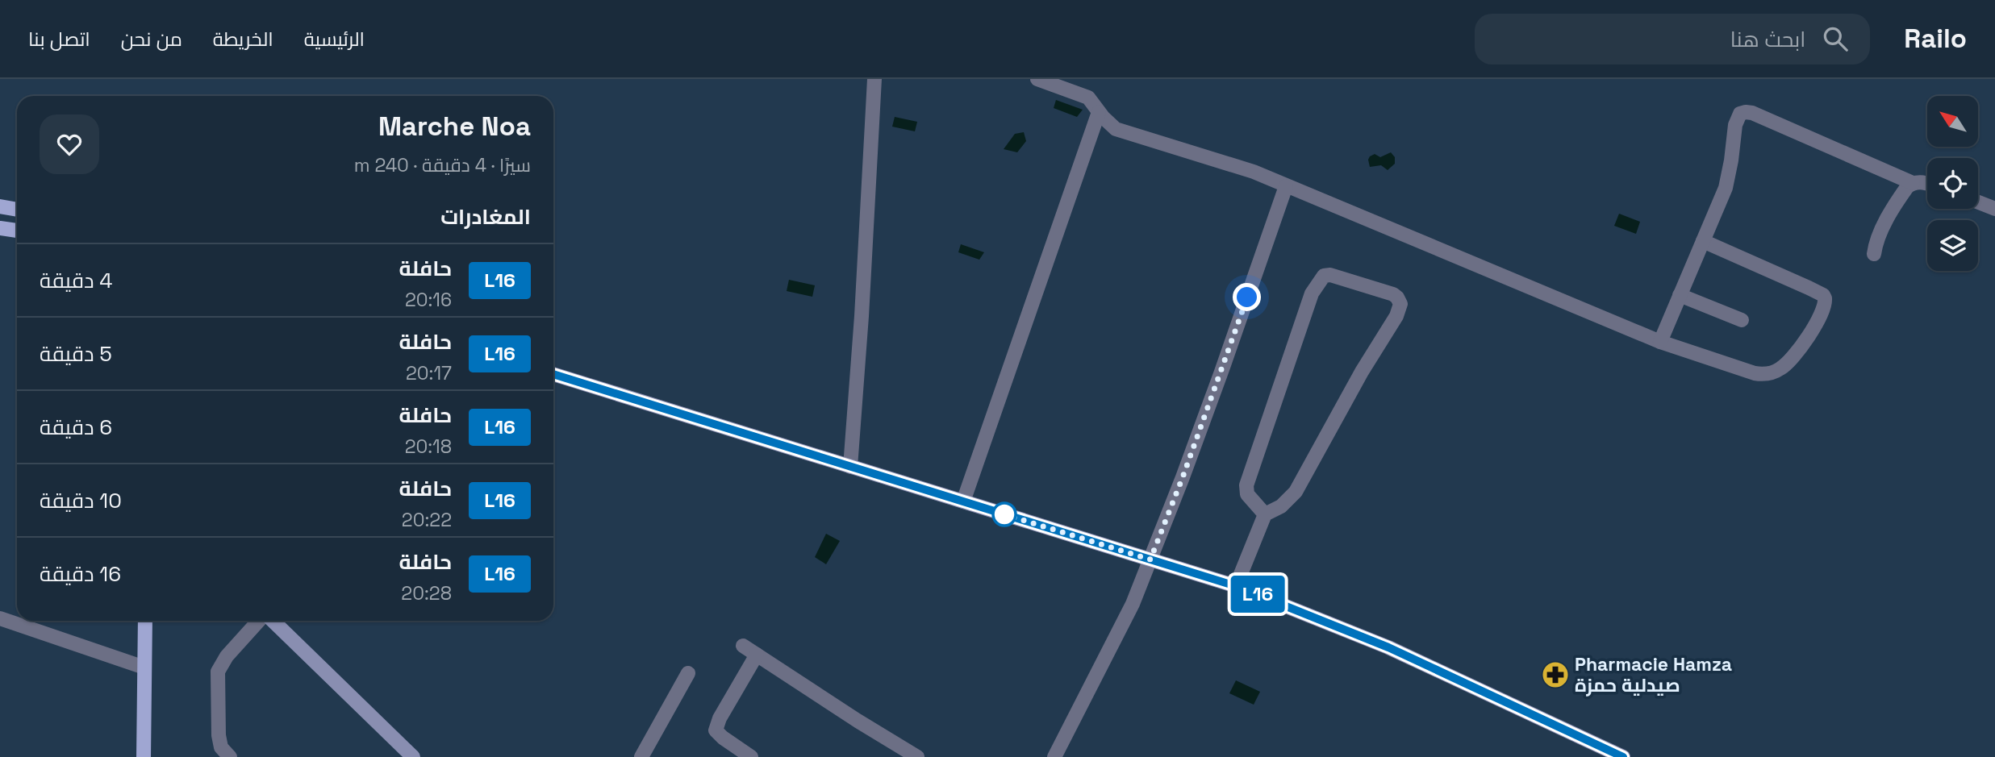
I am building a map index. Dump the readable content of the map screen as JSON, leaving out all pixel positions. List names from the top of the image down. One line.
{"places":{"pharmacy":["Pharmacie Hamza صيدلية حمزة"]},"lines":["bus line L16"],"north":"top left","page":{"header":"Railo","search":"ابحث هنا","nav":["الرئيسية","الخريطة","من نحن","اتصل بنا"],"on_map":"L16","heading":[["Marche Noa","سيرًا · 4 دقيقة · 240 m"],"المغادرات"],"list":[{"mark":"L16","name":"حافلة","note":"20:16","value":"4 دقيقة"},{"mark":"L16","name":"حافلة","note":"20:17","value":"5 دقيقة"},{"mark":"L16","name":"حافلة","note":"20:18","value":"6 دقيقة"},{"mark":"L16","name":"حافلة","note":"20:22","value":"10 دقيقة"},{"mark":"L16","name":"حافلة","note":"20:28","value":"16 دقيقة"}]}}
